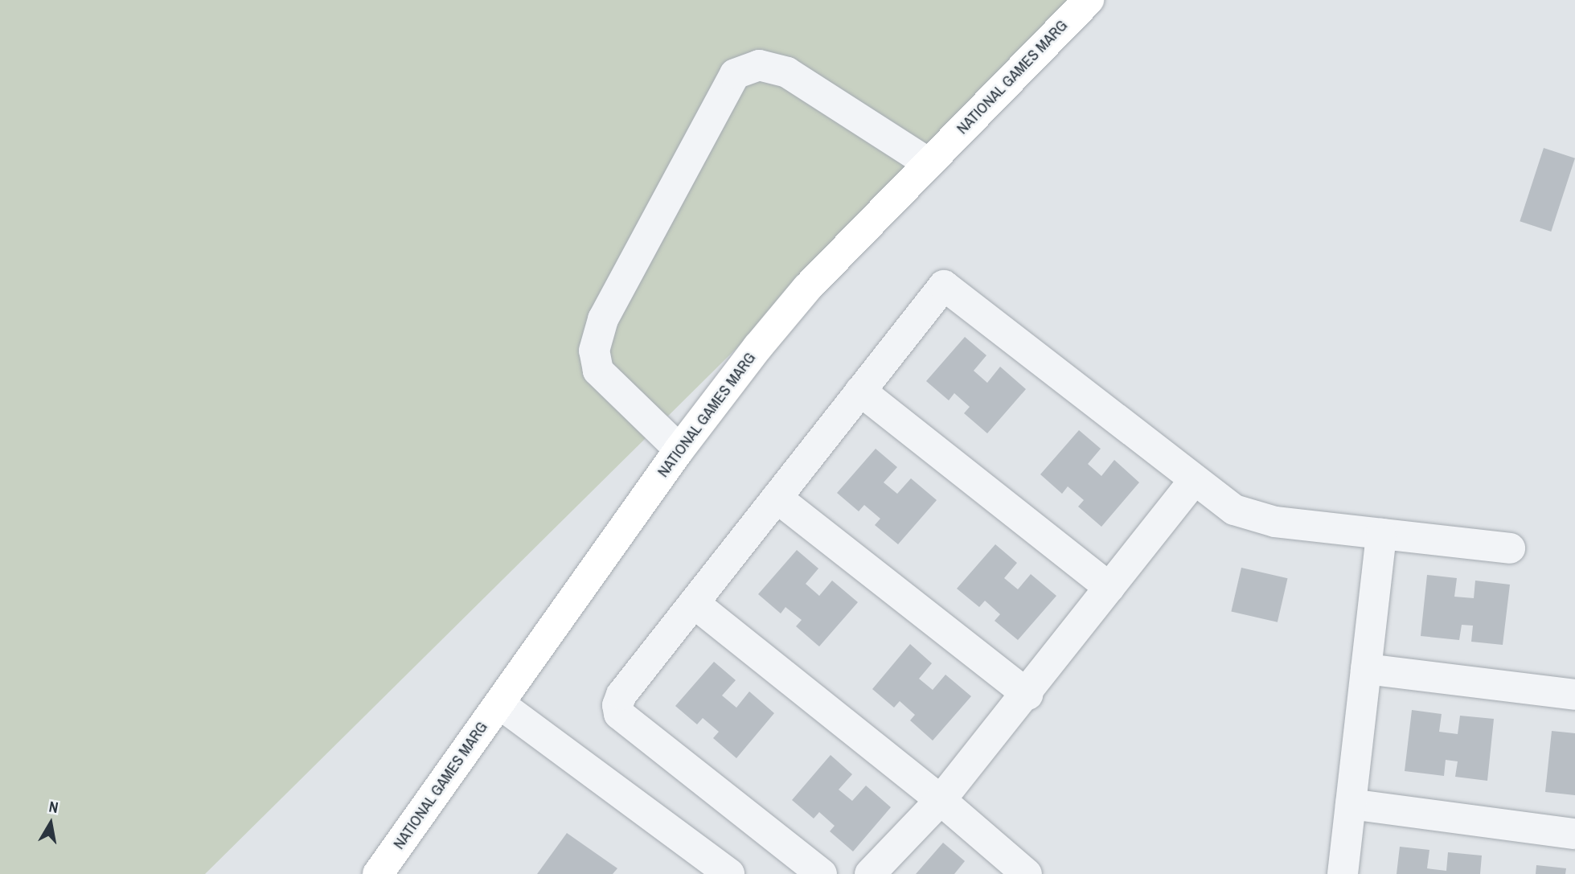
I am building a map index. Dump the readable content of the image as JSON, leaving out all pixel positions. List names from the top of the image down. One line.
{"streets":{"main road":["NATIONAL GAMES MARG"]},"north":"top"}
